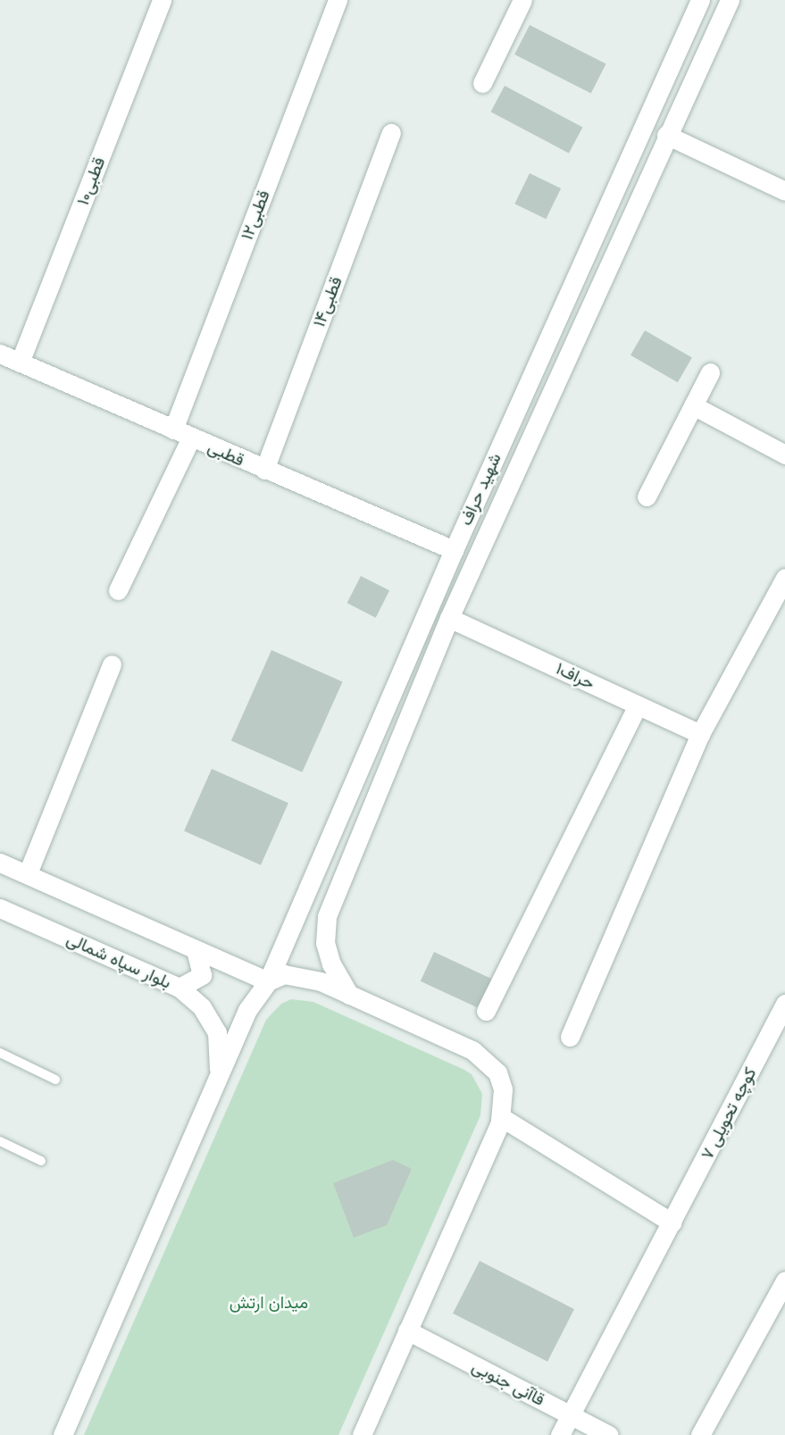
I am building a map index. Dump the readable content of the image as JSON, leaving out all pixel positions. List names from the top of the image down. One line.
{"streets":{"street":["قطبی۱۰","قطبی۱۲","قطبی۱۴","قطبی","شهید حراف","حراف۱","بلوار سپاه شمالی","کوچه تحویلی ۷","قاآنی جنوبی"]},"crossings":[["قطبی۱۰","قطبی"],["قطبی۱۲","قطبی"],["قطبی۱۴","قطبی"],["قطبی","شهید حراف"],["کوچه تحویلی ۷","قاآنی جنوبی"]],"parks":["میدان ارتش"]}
